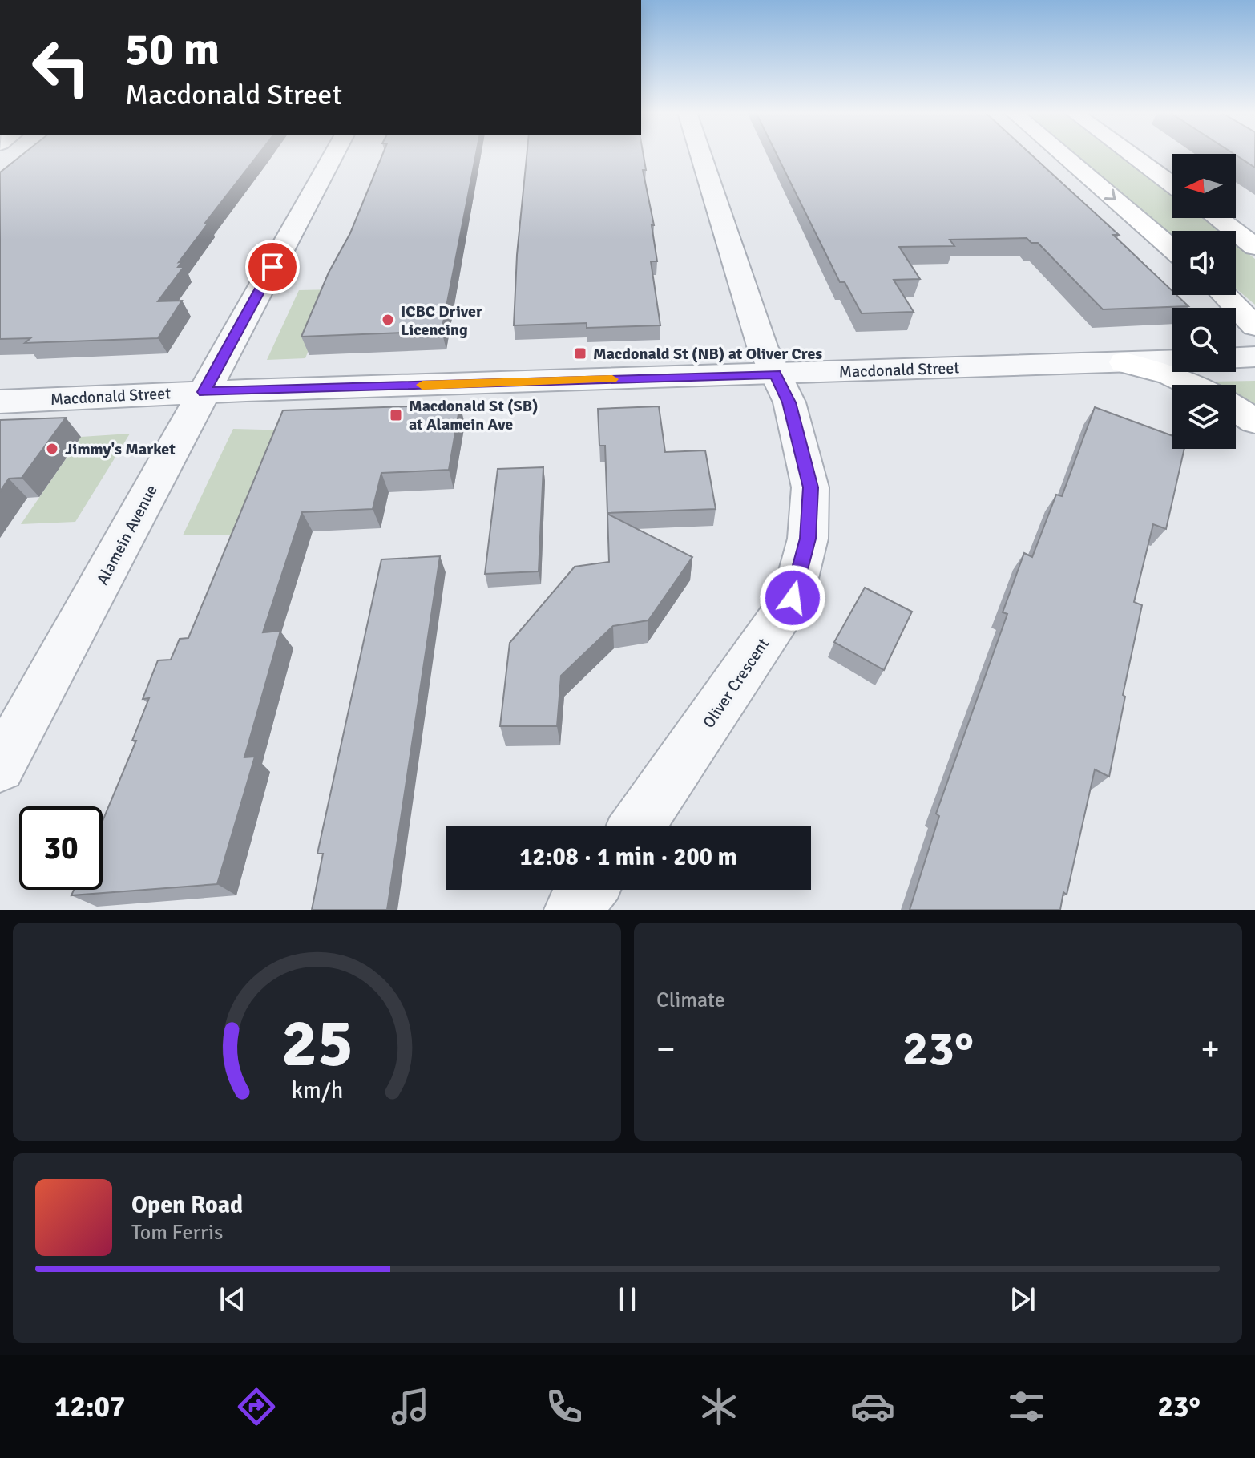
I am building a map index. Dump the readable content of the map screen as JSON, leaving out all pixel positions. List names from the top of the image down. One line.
{"streets":{"street":["Macdonald Street","Alamein Avenue","Oliver Crescent"]},"crossings":[["Macdonald Street","Alamein Avenue"],["Macdonald Street","Oliver Crescent"]],"places":{"other":["ICBC Driver Licencing","Jimmy's Market"],"transit":["Macdonald St (NB) at Oliver Cres","Macdonald St (SB) at Alamein Ave"]},"north":"left","page":{"turn":["50 m","Macdonald Street"],"limit":"30","trip":"12:08 · 1 min · 200 m","tile":"Climate","heat":["−","23°","+"],"song":["Open Road","Tom Ferris"],"tabs":["12:07","23°"],"gauge":["25","km/h"]}}
